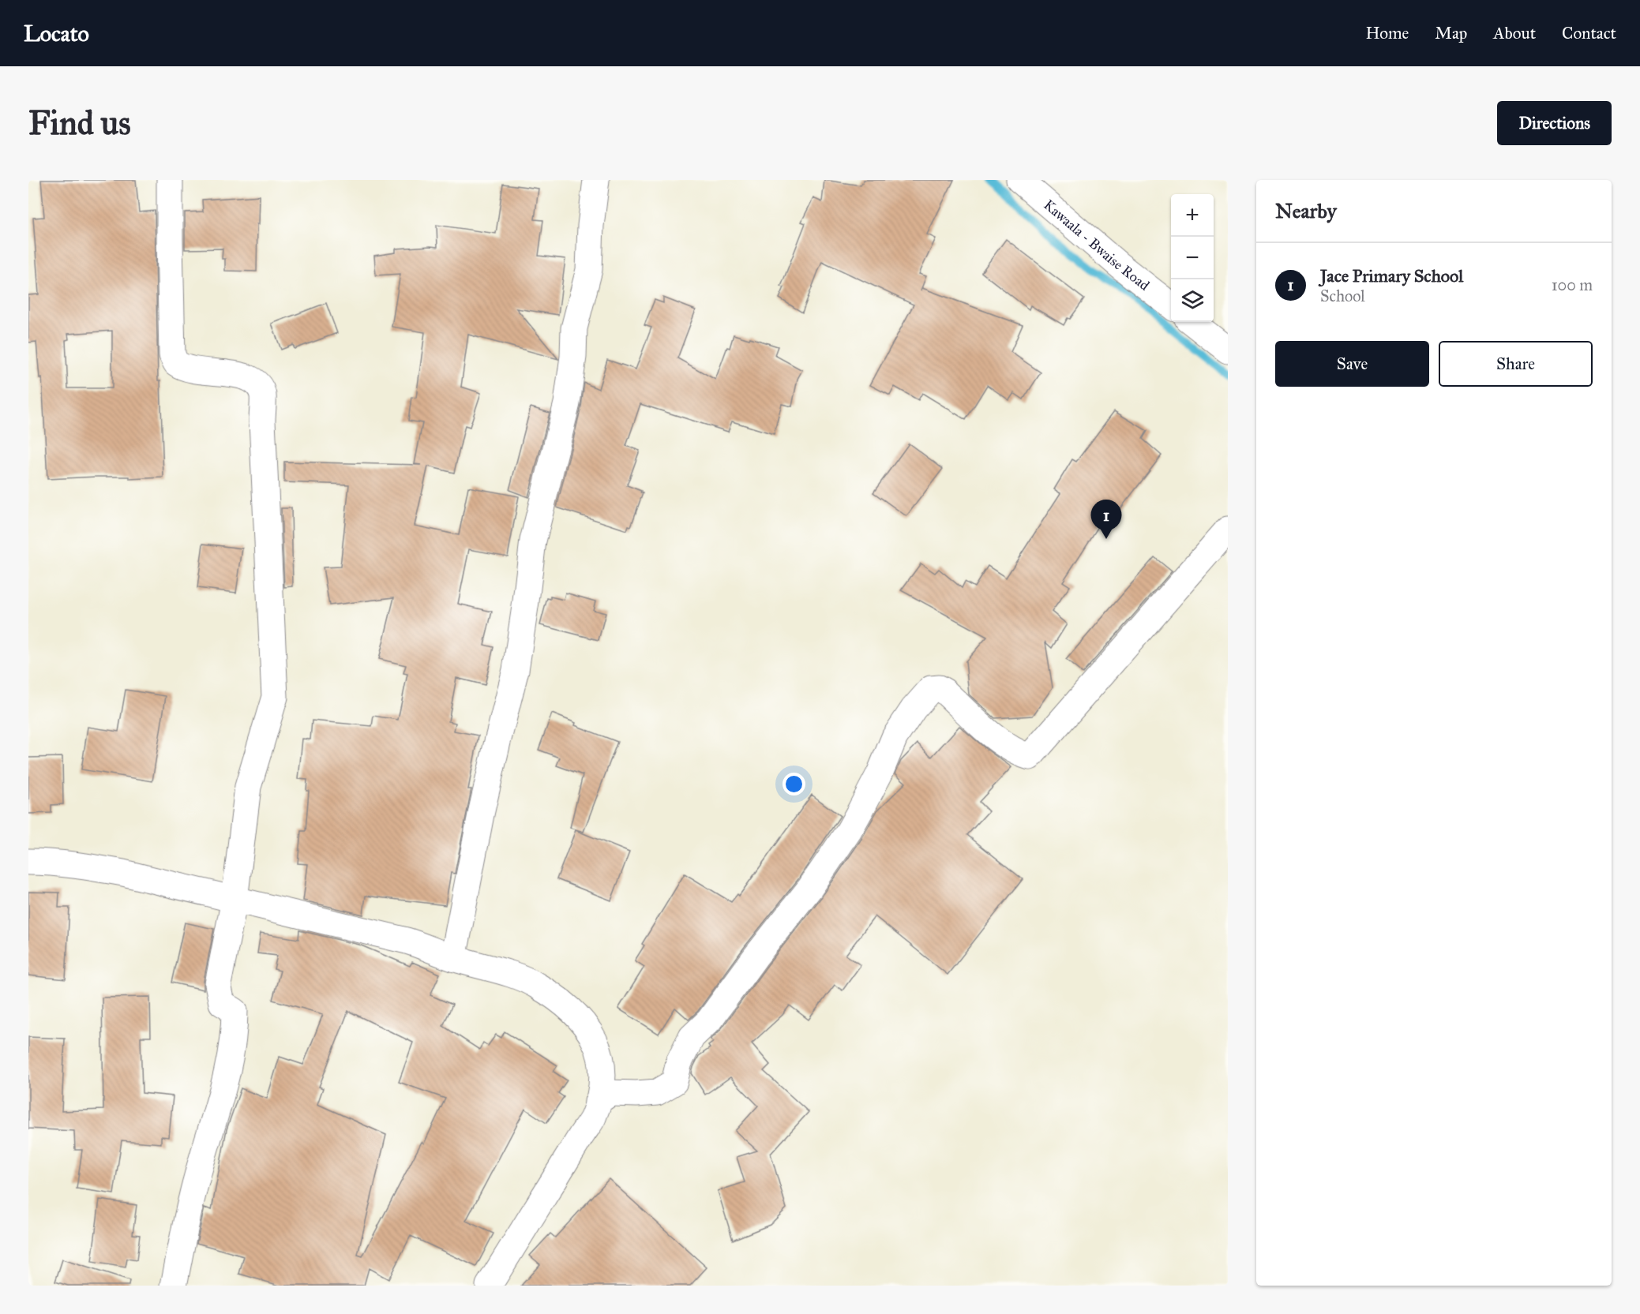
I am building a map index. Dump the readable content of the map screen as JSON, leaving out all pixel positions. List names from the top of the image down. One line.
{"streets":{"street":["Kawaala - Bwaise Road"]},"page":{"header":"Locato","nav":["Home","Map","About","Contact"],"buttons":["Directions",["Save","Share"]],"title":"Find us","heading":"Nearby","map_buttons":["+","−"],"list":[{"mark":"1","name":"Jace Primary School","note":"School","value":"100 m"}],"pins":"1"}}
